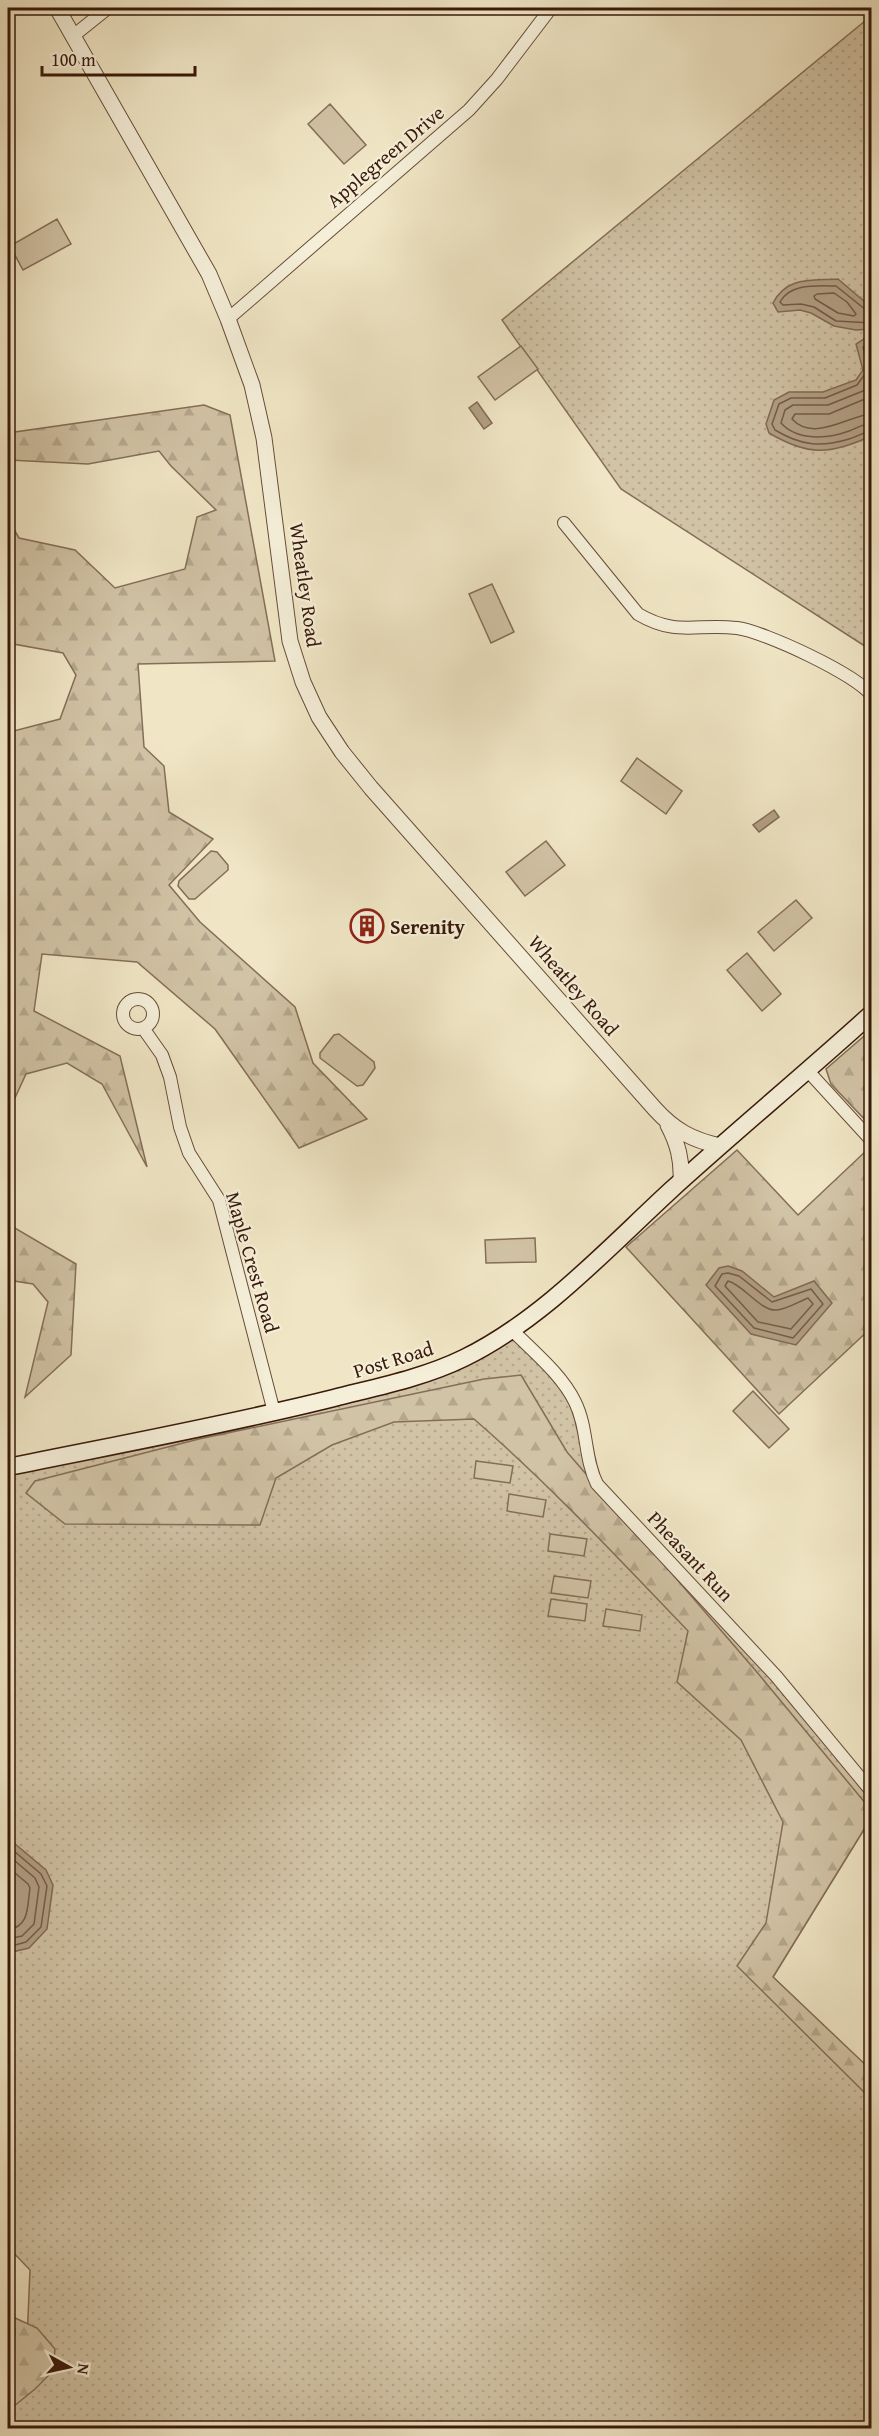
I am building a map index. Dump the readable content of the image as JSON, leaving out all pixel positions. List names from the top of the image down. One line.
{"streets":{"main road":["Post Road"],"street":["Applegreen Drive","Wheatley Road","Maple Crest Road","Pheasant Run"]},"crossings":[["Applegreen Drive","Wheatley Road"],["Wheatley Road","Post Road"],["Maple Crest Road","Post Road"],["Post Road","Pheasant Run"]],"places":{"building":["Serenity"]},"scale_bar":"100 m","north":"right"}
